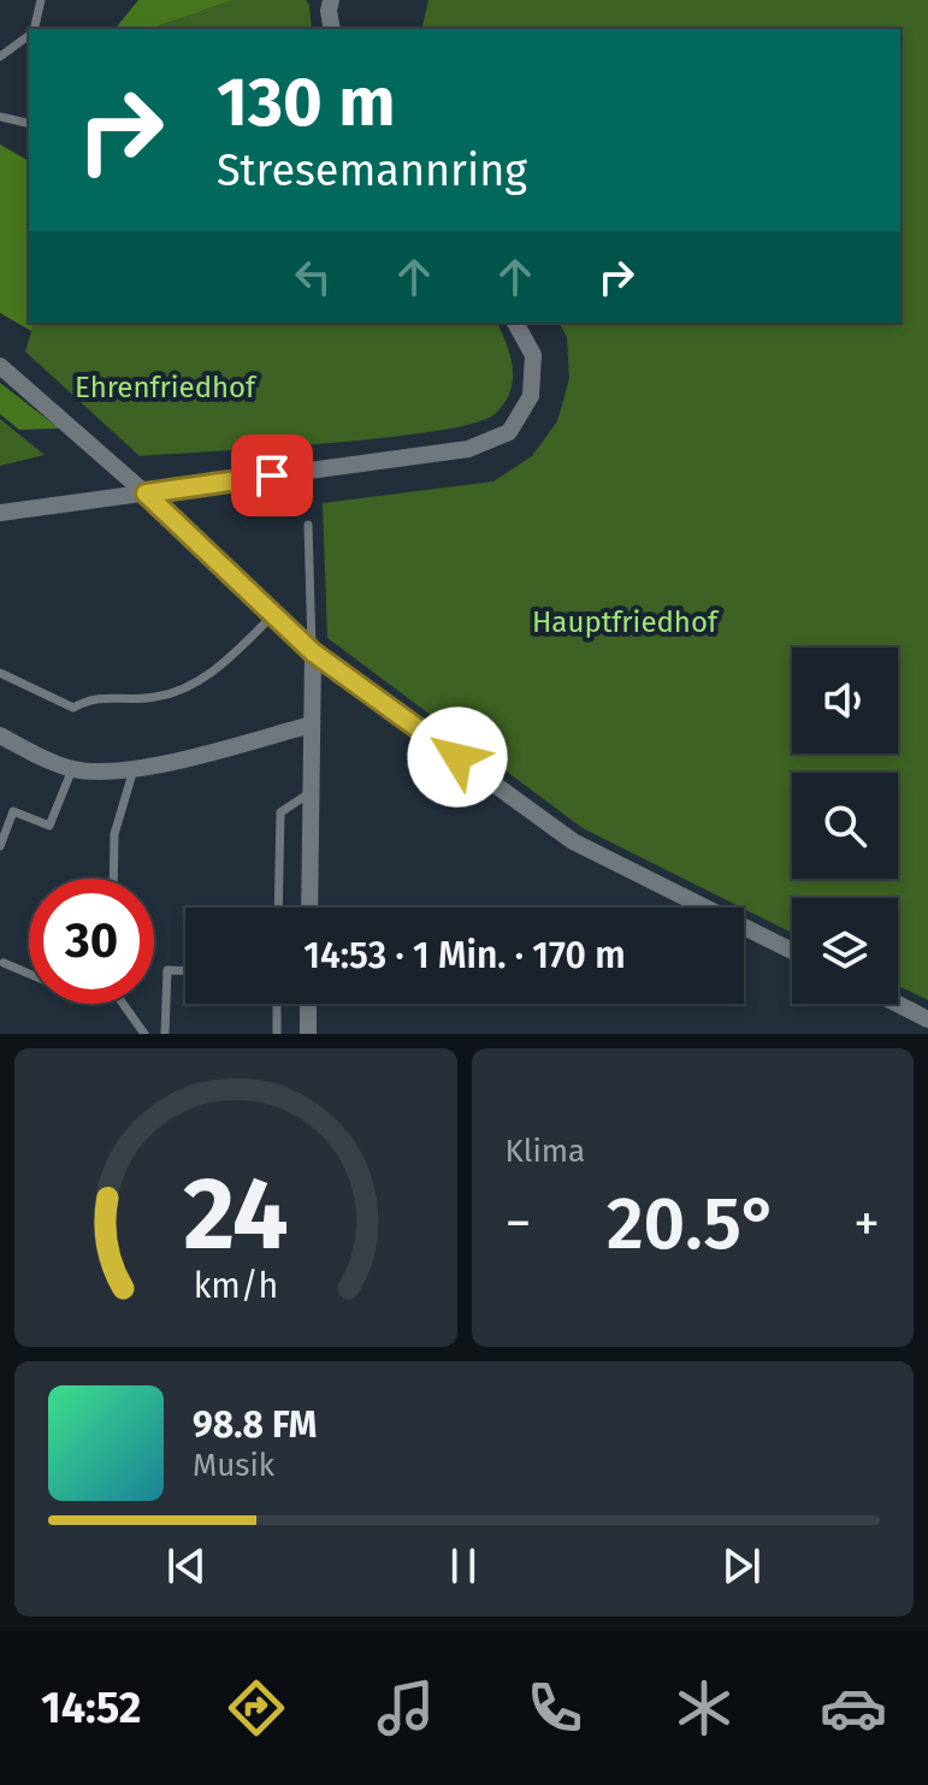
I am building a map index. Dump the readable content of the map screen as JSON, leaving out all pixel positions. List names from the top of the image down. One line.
{"parks":["Ehrenfriedhof","Hauptfriedhof"],"page":{"turn":["130 m","Stresemannring"],"limit":"30","trip":"14:53 · 1 Min. · 170 m","tile":"Klima","heat":["−","20.5°","+"],"song":["98.8 FM","Musik"],"tabs":"14:52","gauge":["24","km/h"]}}
